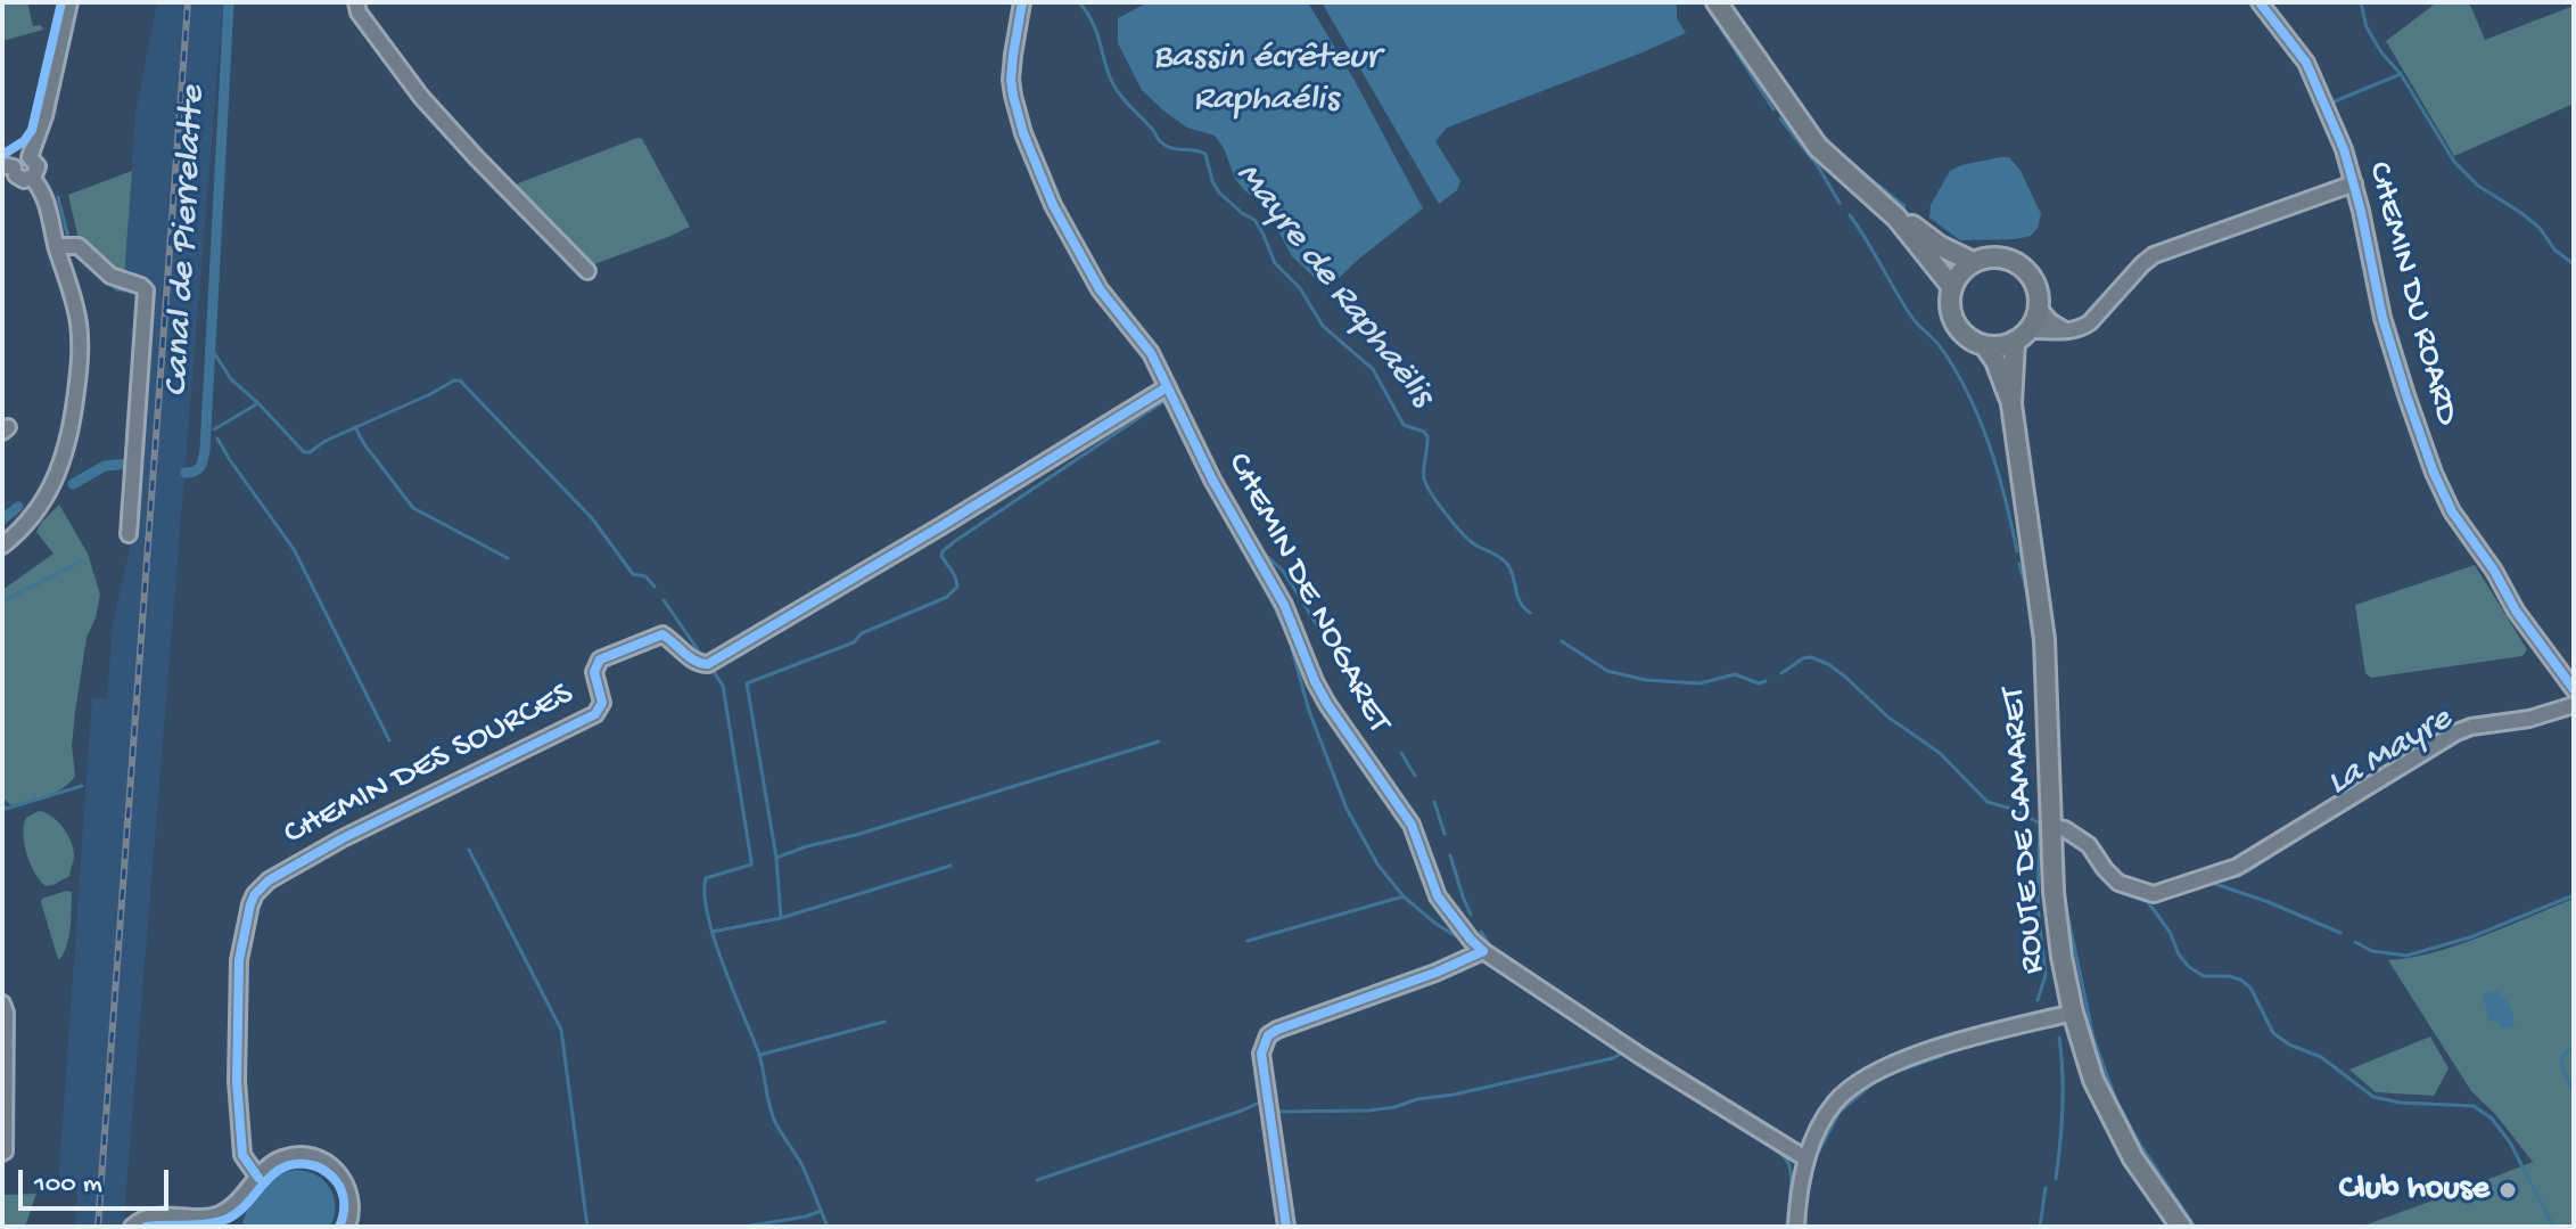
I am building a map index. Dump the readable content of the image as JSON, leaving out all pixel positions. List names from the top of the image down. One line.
{"streets":{"main road":["ROUTE DE CAMARET"],"street":["CHEMIN DU ROARD","CHEMIN DE NOGARET","CHEMIN DES SOURCES"]},"crossings":[["CHEMIN DE NOGARET","CHEMIN DES SOURCES"]],"water":["Bassin écrêteur Raphaélis","Canal de Pierrelatte","Mayre de Raphaëlis","La Mayre"],"places":["Club house"],"scale_bar":"100 m"}
